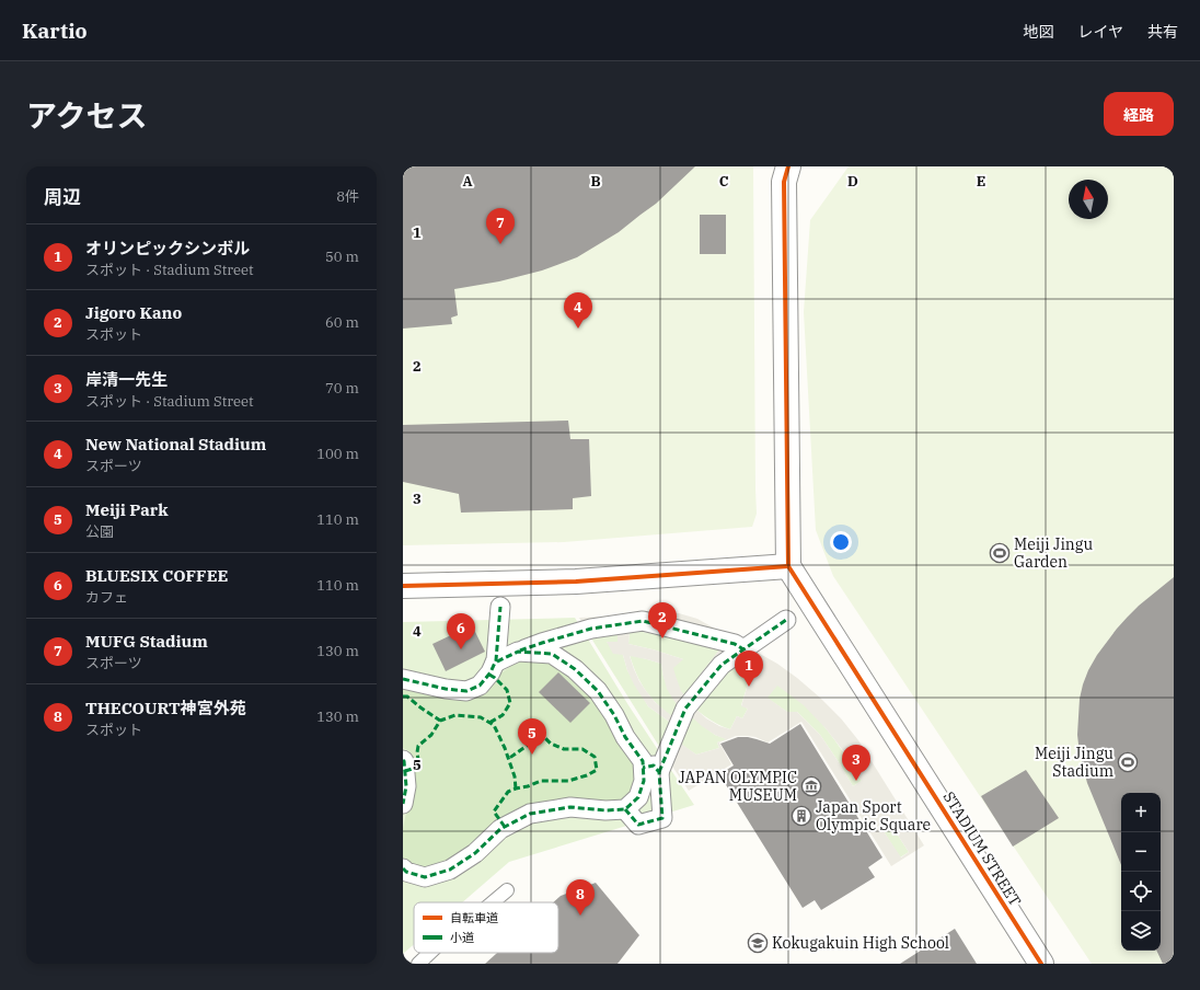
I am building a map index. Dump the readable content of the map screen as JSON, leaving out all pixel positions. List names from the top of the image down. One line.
{"streets":{"street":["STADIUM STREET"]},"places":{"sports":["Meiji Jingu Garden","Meiji Jingu Stadium"],"museum":["JAPAN OLYMPIC MUSEUM"],"building":["Japan Sport Olympic Square"],"school or university":["Kokugakuin High School"]},"legend":["自転車道","小道"],"north":"top","page":{"header":"Kartio","nav":["地図","レイヤ","共有"],"title":"アクセス","buttons":"経路","heading":["周辺","8件"],"pins":["7","4","2","6","1","5","3","8"],"list":[{"mark":"1","name":"オリンピックシンボル","note":"スポット · Stadium Street","value":"50 m"},{"mark":"2","name":"Jigoro Kano","note":"スポット","value":"60 m"},{"mark":"3","name":"岸清一先生","note":"スポット · Stadium Street","value":"70 m"},{"mark":"4","name":"New National Stadium","note":"スポーツ","value":"100 m"},{"mark":"5","name":"Meiji Park","note":"公園","value":"110 m"},{"mark":"6","name":"BLUESIX COFFEE","note":"カフェ","value":"110 m"},{"mark":"7","name":"MUFG Stadium","note":"スポーツ","value":"130 m"},{"mark":"8","name":"THECOURT神宮外苑","note":"スポット","value":"130 m"}],"map_buttons":["+","−"]},"grid":{"columns":["A","B","C","D","E"],"rows":["1","2","3","4","5"]}}
